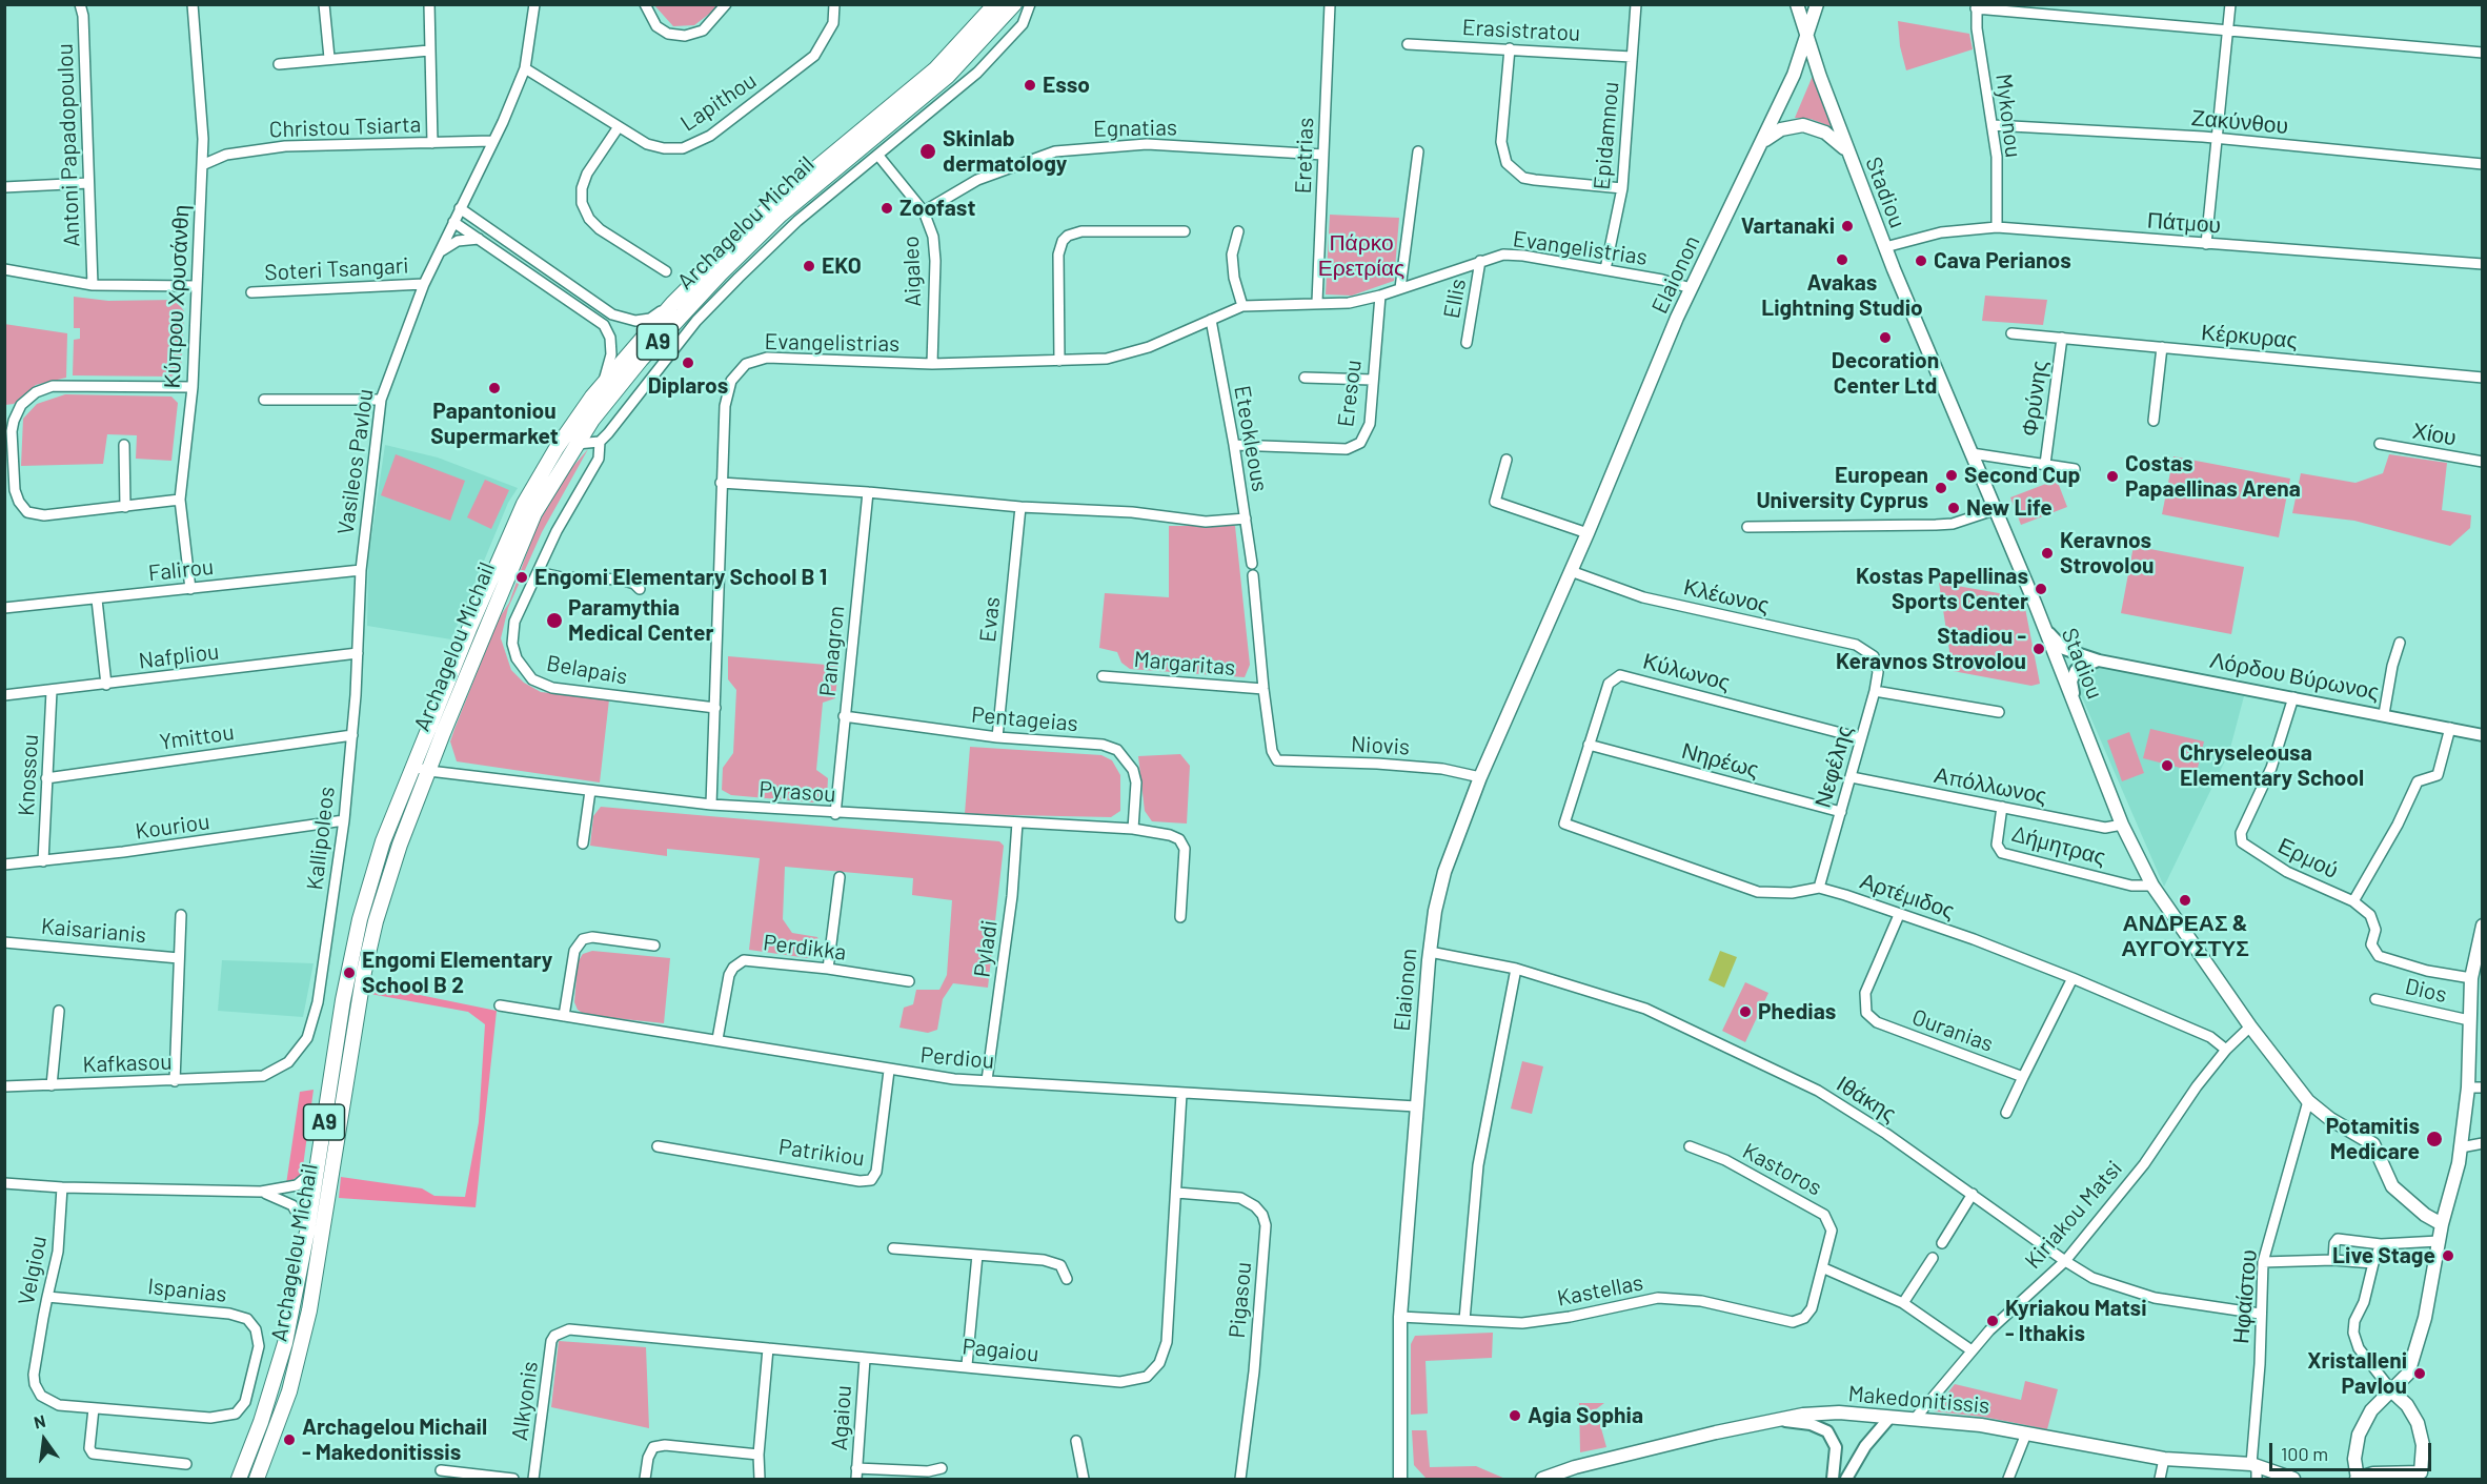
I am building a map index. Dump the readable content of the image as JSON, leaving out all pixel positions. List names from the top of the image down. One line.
{"streets":{"main road":["Stadiou","Archagelou Michail","Elaionon","A9","Makedonitissis"],"street":["Erasistratou","Lapithou","Mykonou","Ζακύνθου","Christou Tsiarta","Egnatias","Epidamnou","Antoni Papadopoulou","Eretrias","Πάτμου","Evangelistrias","Soteri Tsangari","Aigaleo","Κύπρου Χρυσάνθη","Ellis","Κέρκυρας","Eresou","Φρύνης","Χίου","Eteokleous","Vasileos Pavlou","Falirou","Κλέωνος","Evas","Panagron","Nafpliou","Margaritas","Belapais","Κύλωνος","Λόρδου Βύρωνος","Pentageias","Ymittou","Niovis","Νηρέως","Νεφέλης","Knossou","Απόλλωνος","Pyrasou","Kouriou","Kallipoleos","Δήμητρας","Ερμού","Αρτέμιδος","Kaisarianis","Perdikka","Pyladi","Dios","Ouranias","Perdiou","Kafkasou","Ιθάκης","Patrikiou","Kastoros","Kiriakou Matsi","Velgiou","Ispanias","Kastellas","Ηφαίστου","Pigasou","Pagaiou","Alkyonis","Agaiou"]},"crossings":[["Erasistratou","Epidamnou"],["Lapithou","Vasileos Pavlou"],["Mykonou","Ζακύνθου"],["Mykonou","Πάτμου"],["Christou Tsiarta","Κύπρου Χρυσάνθη"],["Christou Tsiarta","Vasileos Pavlou"],["Egnatias","Eretrias"],["Egnatias","Aigaleo"],["Epidamnou","Evangelistrias"],["Eretrias","Evangelistrias"],["Stadiou","Πάτμου"],["Stadiou","Elaionon"],["Stadiou","Λόρδου Βύρωνος"],["Stadiou","Απόλλωνος"],["Stadiou","Δήμητρας"],["Stadiou","Kiriakou Matsi"],["Stadiou","Ηφαίστου"],["Archagelou Michail","Pyrasou"],["Evangelistrias","Aigaleo"],["Evangelistrias","Elaionon"],["Evangelistrias","Ellis"],["Evangelistrias","Eresou"],["Evangelistrias","Eteokleous"],["Evangelistrias","Belapais"],["Evangelistrias","Pyrasou"],["Soteri Tsangari","Vasileos Pavlou"],["Elaionon","Κλέωνος"],["Elaionon","Niovis"],["Elaionon","Perdiou"],["Elaionon","Ιθάκης"],["Elaionon","Kastellas"],["Κύπρου Χρυσάνθη","Falirou"],["Κέρκυρας","Φρύνης"],["Eresou","Eteokleous"],["Vasileos Pavlou","Falirou"],["Vasileos Pavlou","Kallipoleos"],["Falirou","Kallipoleos"],["Κλέωνος","Νεφέλης"],["Evas","Pentageias"],["Panagron","Pentageias"],["Panagron","Pyrasou"],["Nafpliou","Knossou"],["Nafpliou","Kallipoleos"],["Margaritas","Niovis"],["Κύλωνος","Νηρέως"],["Κύλωνος","Νεφέλης"],["Κύλωνος","Αρτέμιδος"],["Λόρδου Βύρωνος","Ερμού"],["Pentageias","Pyrasou"],["Ymittou","Knossou"],["Ymittou","Kallipoleos"],["Νηρέως","Νεφέλης"],["Νεφέλης","Απόλλωνος"],["Νεφέλης","Αρτέμιδος"],["Knossou","Kouriou"],["Απόλλωνος","Δήμητρας"],["Pyrasou","Pyladi"],["Kouriou","Kallipoleos"],["Kallipoleos","Kafkasou"],["Αρτέμιδος","Ouranias"],["Αρτέμιδος","Kiriakou Matsi"],["Perdikka","Perdiou"],["Pyladi","Perdiou"],["Perdiou","Patrikiou"],["Perdiou","Pagaiou"],["Ιθάκης","Kiriakou Matsi"],["Ιθάκης","Ηφαίστου"],["Kastoros","Kastellas"],["Kiriakou Matsi","Makedonitissis"],["Velgiou","Ispanias"],["Ηφαίστου","Makedonitissis"],["Pigasou","Pagaiou"],["Pagaiou","Alkyonis"],["Pagaiou","Agaiou"]],"parks":["Πάρκο Ερετρίας"],"places":["Esso","Skinlab dermatology","Zoofast","Vartanaki","Avakas Lightning Studio","Cava Perianos","EKO","Decoration Center Ltd","Diplaros","Papantoniou Supermarket","Second Cup","Costas Papaellinas Arena","European University Cyprus","New Life","Keravnos Strovolou","Engomi Elementary School B 1","Kostas Papellinas Sports Center","Paramythia Medical Center","Stadiou - Keravnos Strovolou","Chryseleousa Elementary School","ΑΝΔΡΕΑΣ & ΑΥΓΟΥΣΤΥΣ","Engomi Elementary School B 2","Phedias","Potamitis Medicare","Live Stage","Kyriakou Matsi - Ithakis","Xristalleni Pavlou","Agia Sophia","Archagelou Michail - Makedonitissis"],"scale_bar":"100 m","north":"top"}
